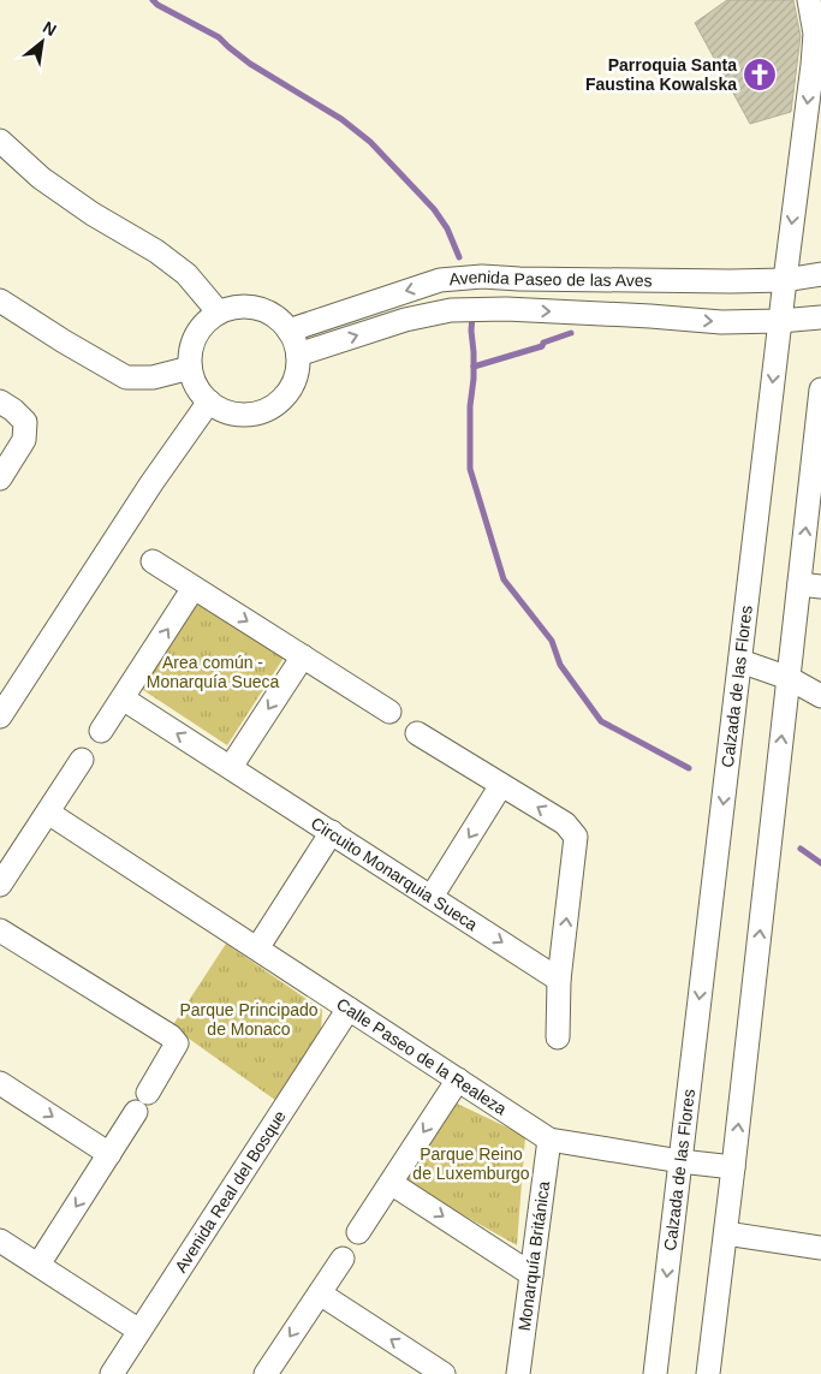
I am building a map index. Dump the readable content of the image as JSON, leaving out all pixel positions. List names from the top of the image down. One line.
{"streets":{"street":["Avenida Paseo de las Aves","Calzada de las Flores","Circuito Monarquia Sueca","Calle Paseo de la Realeza","Avenida Real del Bosque","Monarquía Británica"]},"crossings":[["Avenida Paseo de las Aves","Calzada de las Flores"],["Calzada de las Flores","Calle Paseo de la Realeza"],["Calle Paseo de la Realeza","Avenida Real del Bosque"],["Calle Paseo de la Realeza","Monarquía Británica"]],"parks":["Area común - Monarquía Sueca","Parque Principado de Monaco","Parque Reino de Luxemburgo"],"places":{"church":["Parroquia Santa Faustina Kowalska"]},"north":"top right"}
